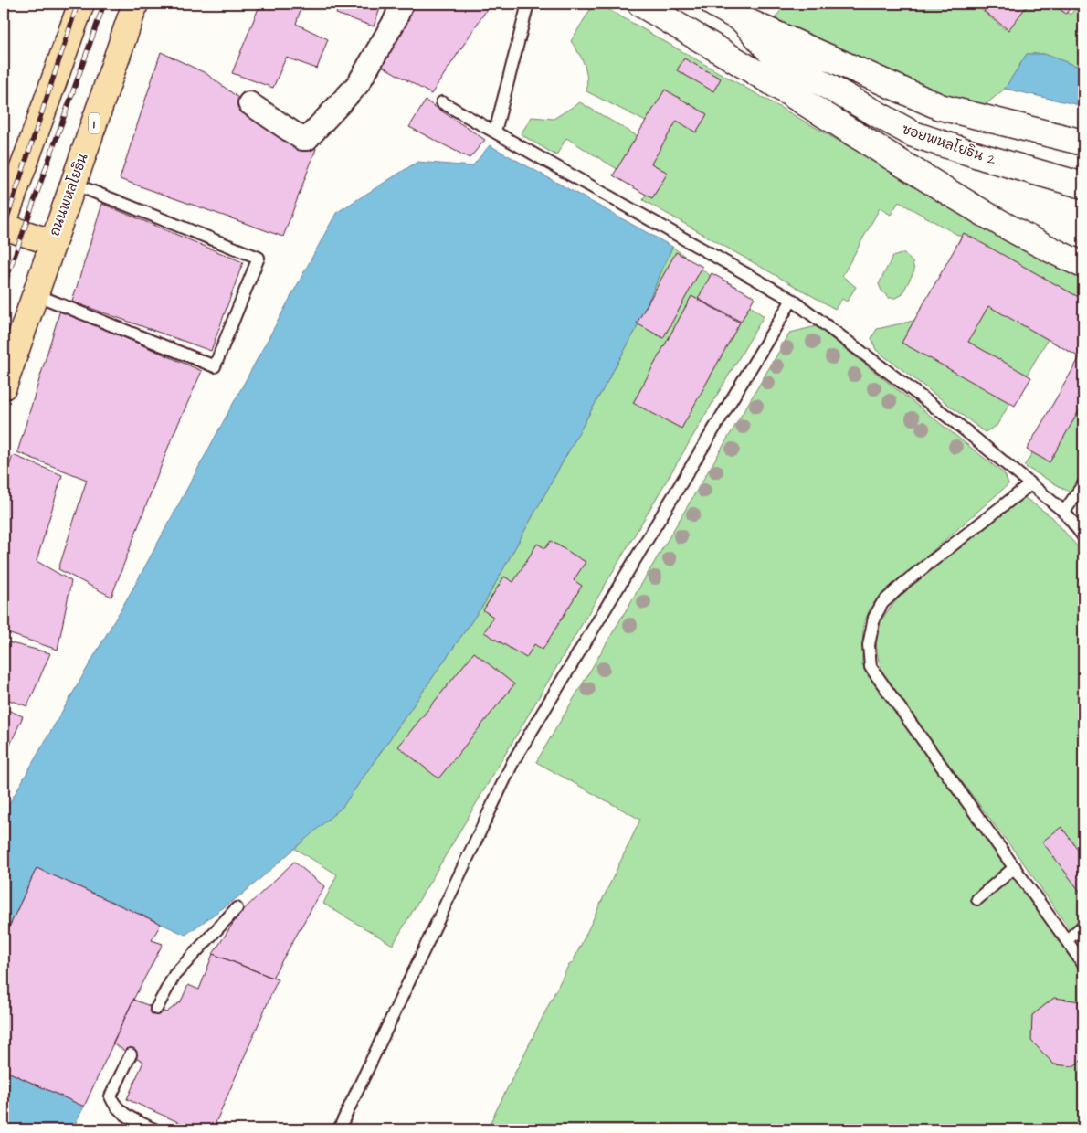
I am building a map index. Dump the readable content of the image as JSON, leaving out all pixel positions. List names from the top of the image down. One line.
{"streets":{"main road":["1","ถนนพหลโยธิน"],"street":["ซอยพหลโยธิน 2"]}}
